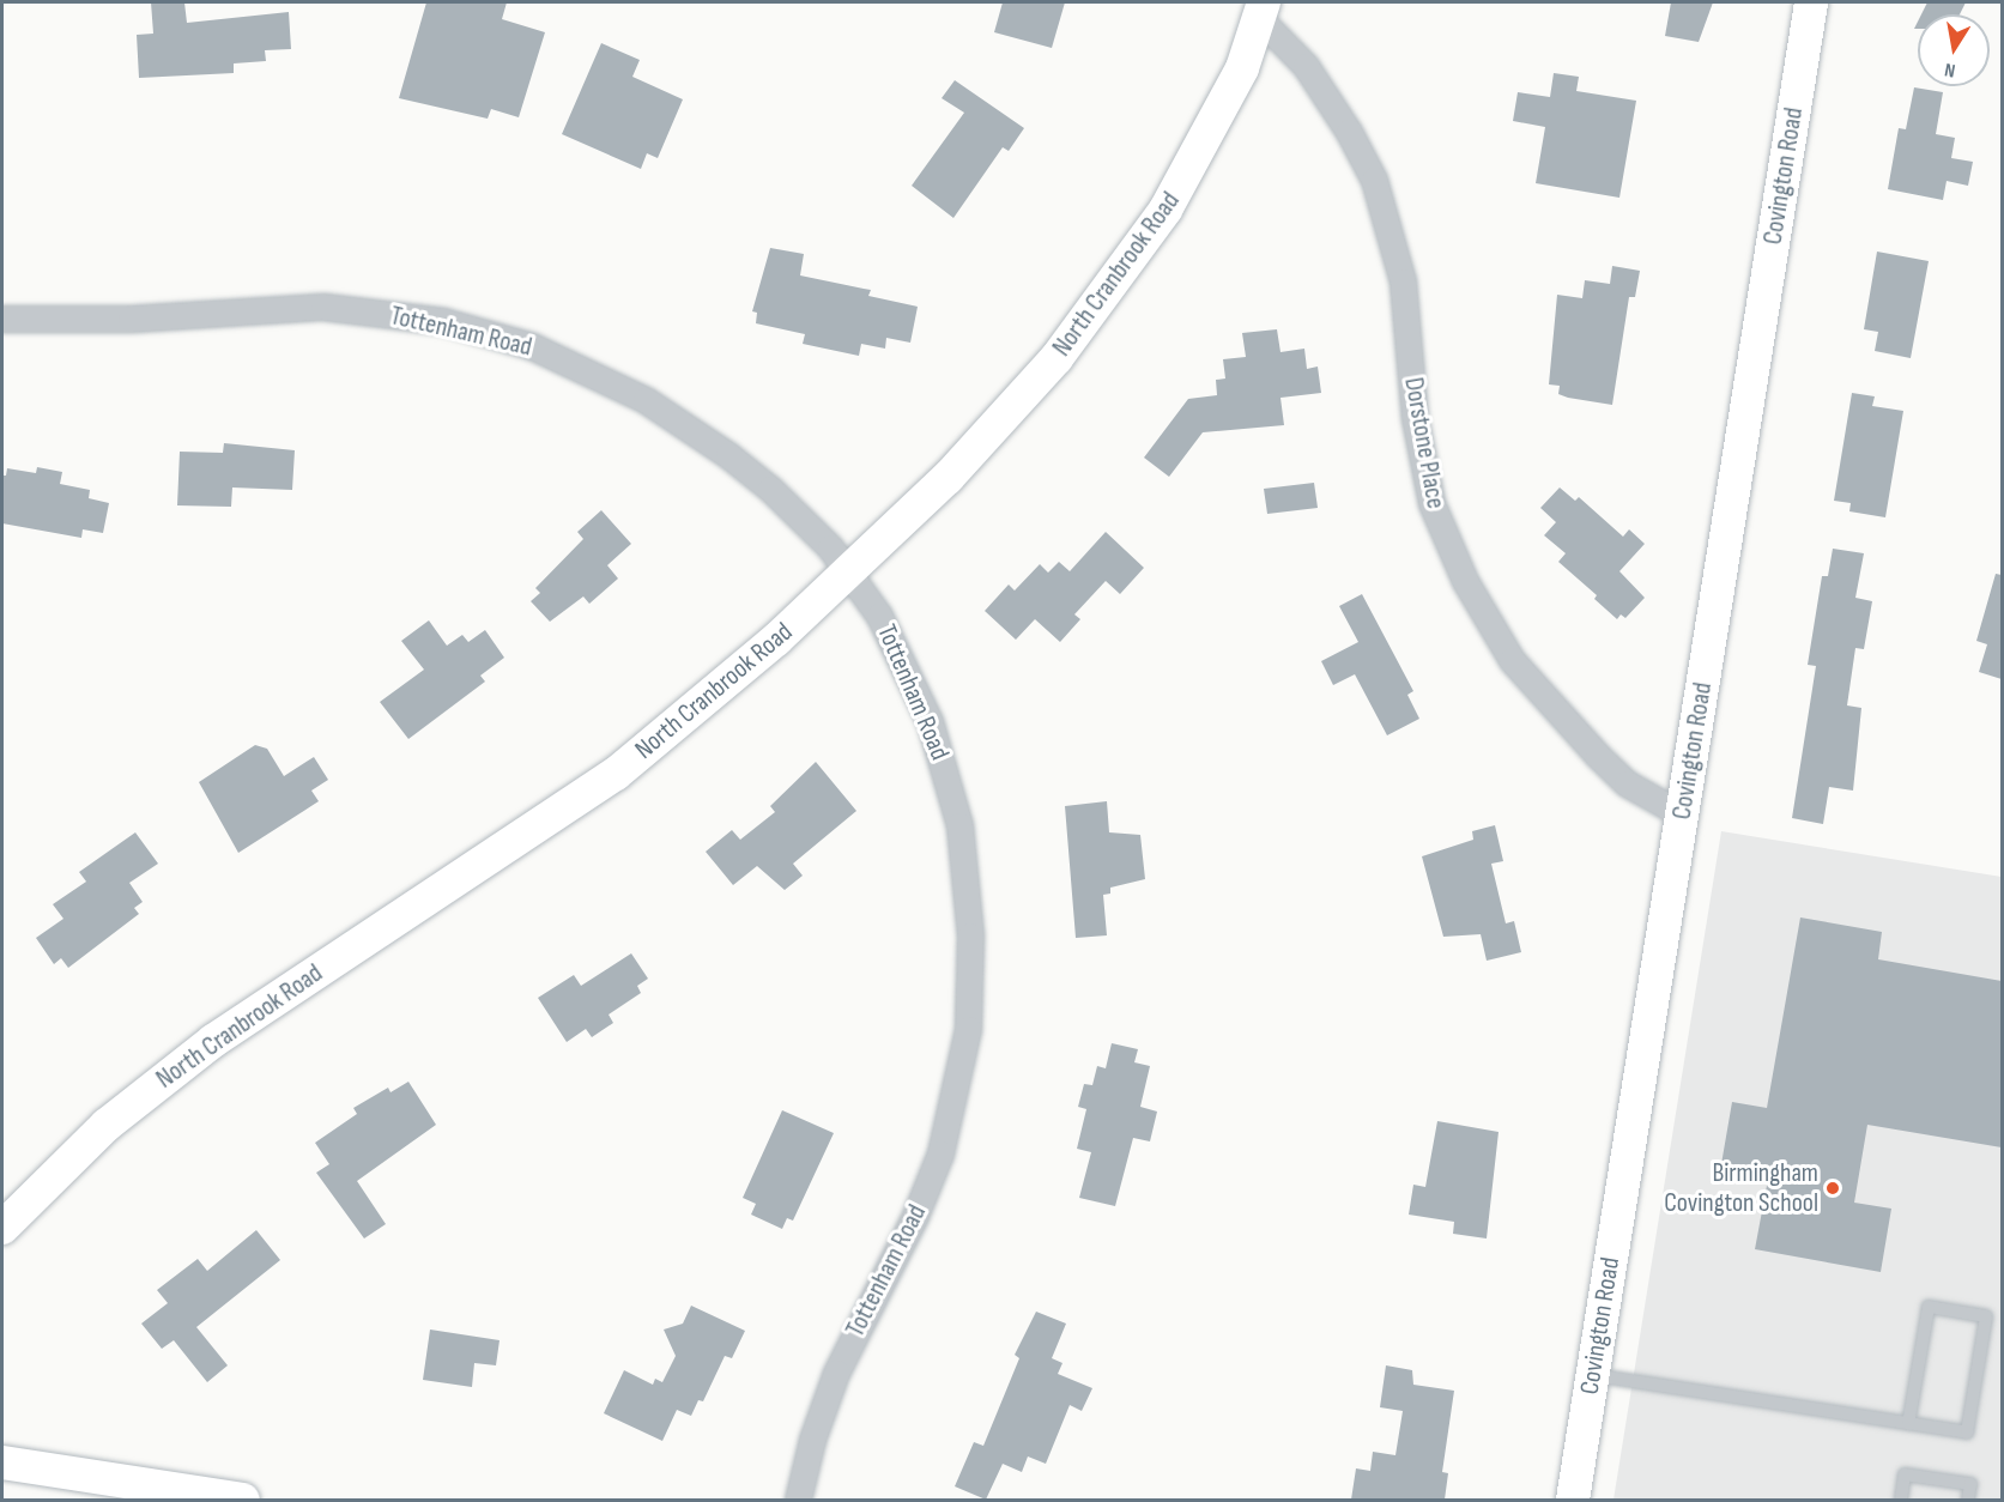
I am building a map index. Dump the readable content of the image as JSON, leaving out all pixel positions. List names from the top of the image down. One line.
{"streets":{"street":["Covington Road","North Cranbrook Road","Tottenham Road","Dorstone Place"]},"crossings":[["Covington Road","Dorstone Place"],["North Cranbrook Road","Tottenham Road"],["North Cranbrook Road","Dorstone Place"]],"places":["Birmingham Covington School"],"north":"bottom"}
